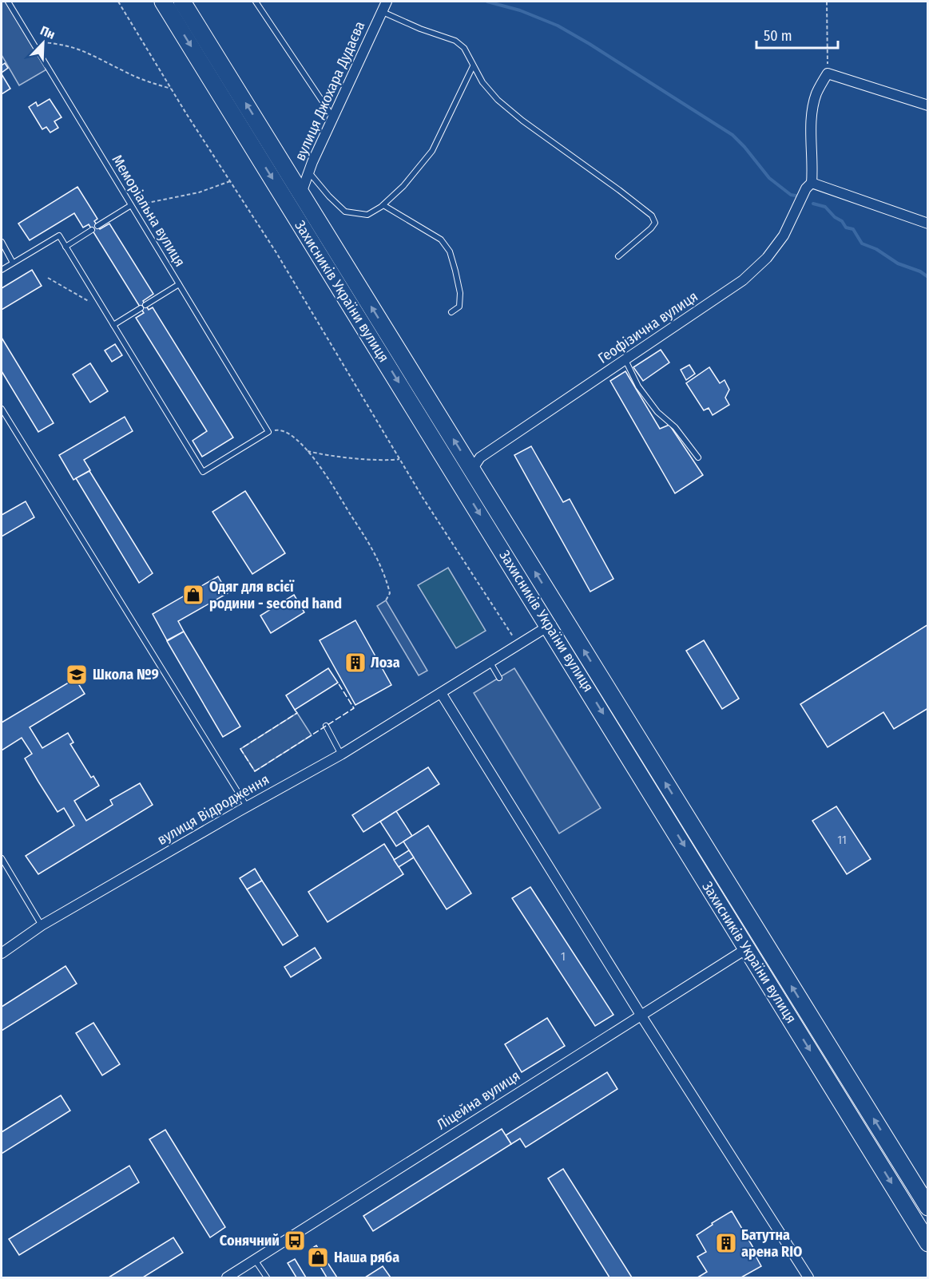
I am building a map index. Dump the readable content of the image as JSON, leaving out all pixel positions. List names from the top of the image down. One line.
{"streets":{"highway":["Захисників України вулиця"],"street":["вулиця Джохара Дудаєва","Геофізична вулиця","вулиця Відродження","Ліцейна вулиця"],"lane":["Меморіальна вулиця"]},"crossings":[["вулиця Джохара Дудаєва","Захисників України вулиця"],["Захисників України вулиця","Геофізична вулиця"],["Захисників України вулиця","вулиця Відродження"],["Захисників України вулиця","Ліцейна вулиця"]],"places":{"shop":["Одяг для всієї родини - second hand","Наша ряба"],"building":["Лоза","Батутна арена RIO"],"school or university":["Школа №9"],"bus stop":["Сонячний"]},"house_numbers":["11","1"],"scale_bar":"50 m","north":"top right"}
